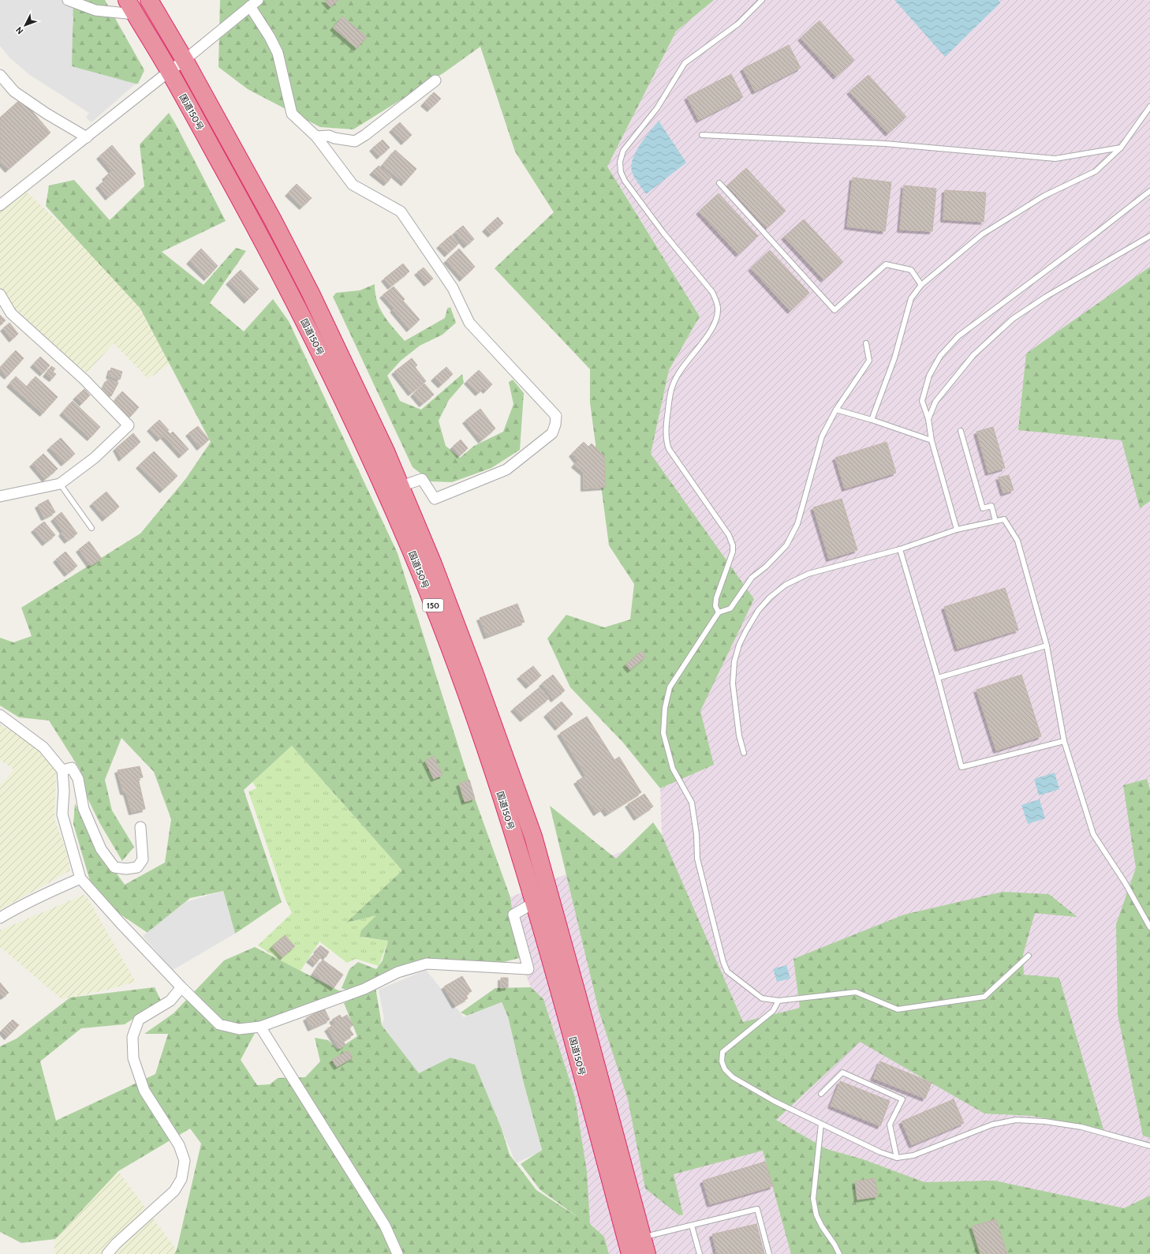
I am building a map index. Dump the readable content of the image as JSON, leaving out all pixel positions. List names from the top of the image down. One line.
{"streets":{"highway":["国道150号","150"]},"north":"bottom left"}
